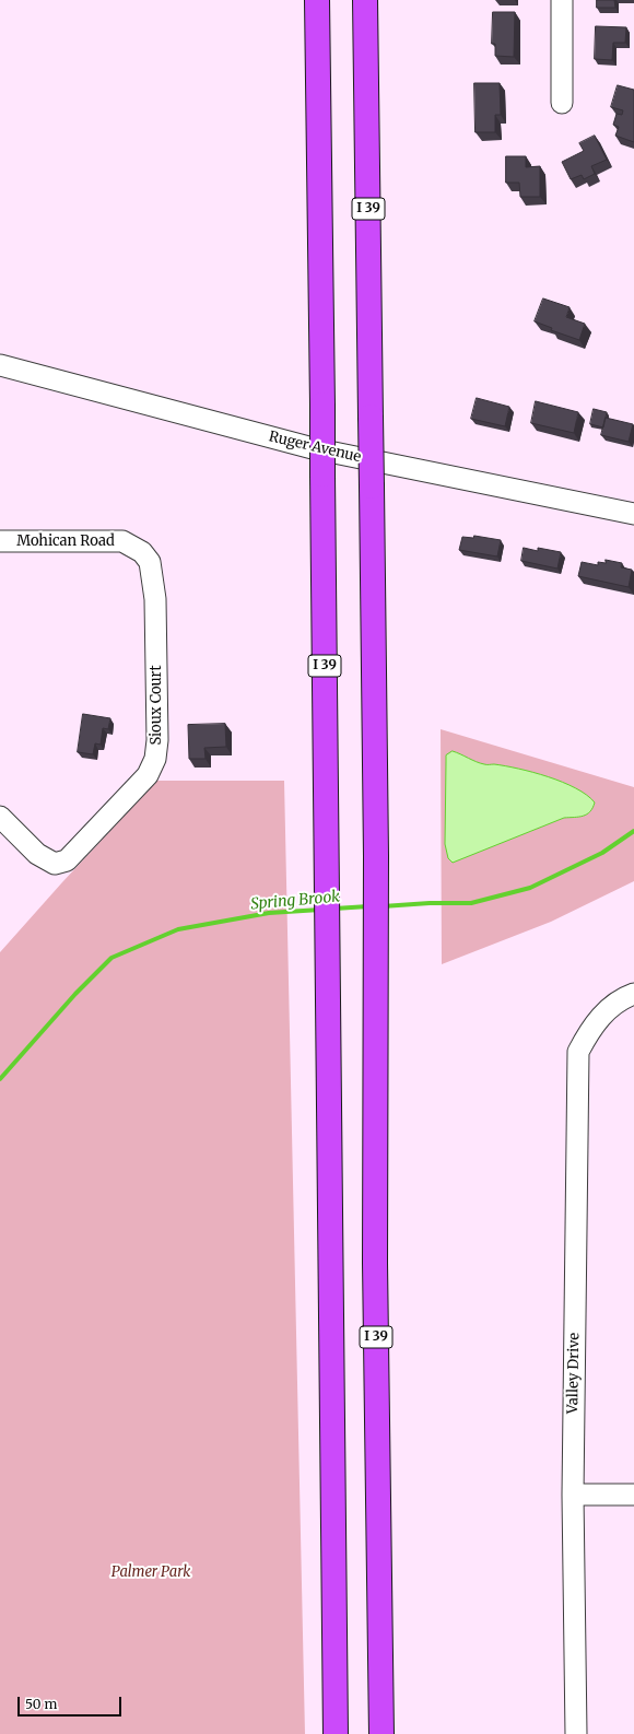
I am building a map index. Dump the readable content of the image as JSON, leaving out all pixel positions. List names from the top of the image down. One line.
{"streets":{"highway":["I 39"],"street":["Ruger Avenue","Mohican Road","Sioux Court","Valley Drive"]},"crossings":[["Mohican Road","Sioux Court"]],"water":["Spring Brook"],"parks":["Palmer Park"],"scale_bar":"50 m"}
